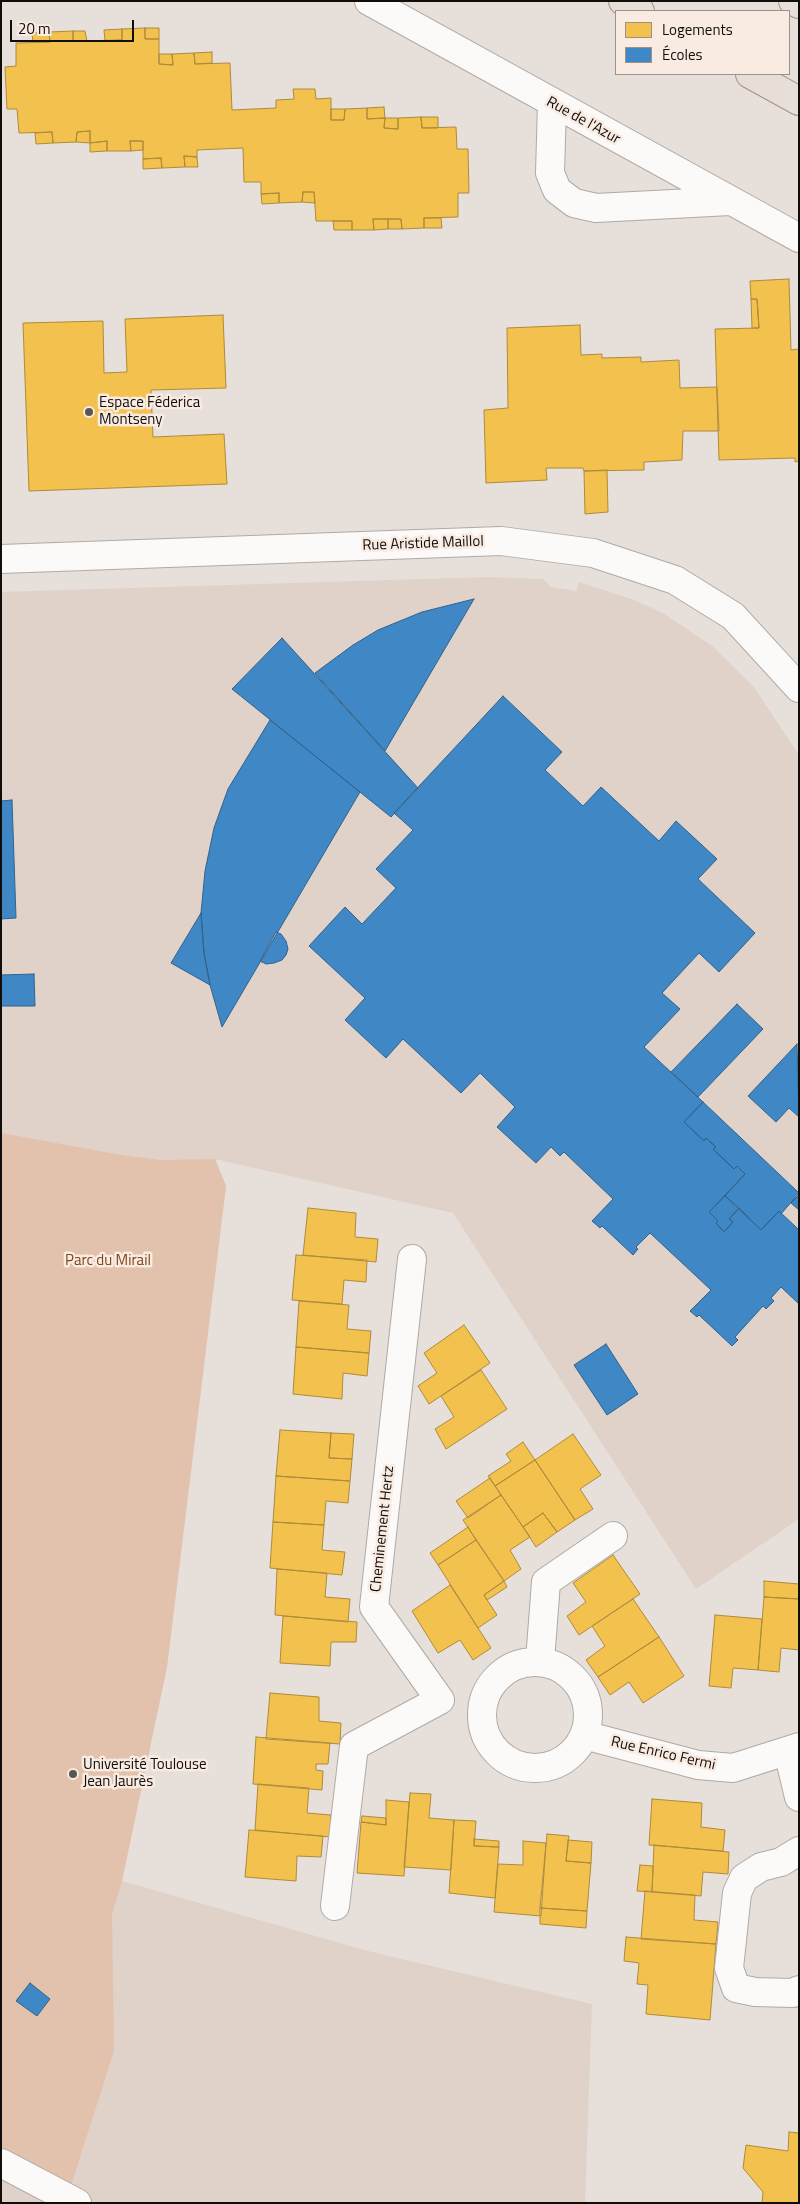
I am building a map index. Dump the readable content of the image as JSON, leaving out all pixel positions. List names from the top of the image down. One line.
{"streets":{"street":["Rue de l'Azur","Rue Aristide Maillol","Cheminement Hertz","Rue Enrico Fermi"]},"parks":["Parc du Mirail"],"places":["Espace Féderica Montseny","Université Toulouse Jean Jaurès"],"legend":["Logements","Écoles"],"scale_bar":"20 m"}
